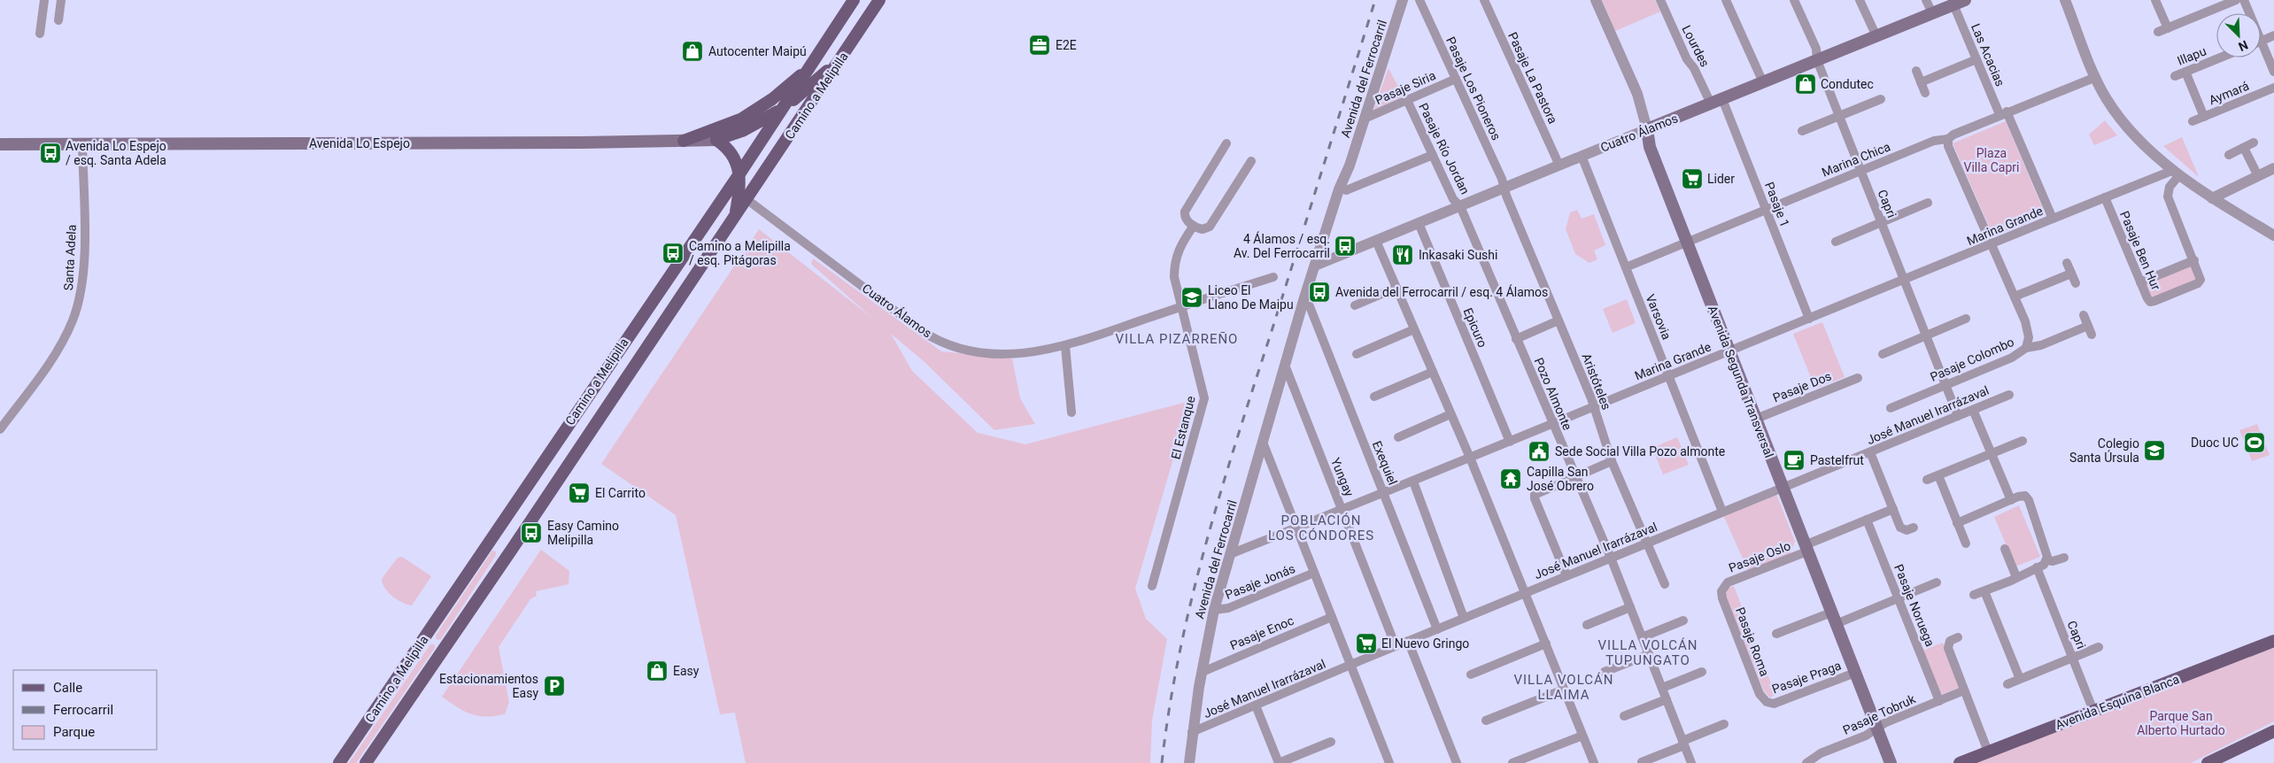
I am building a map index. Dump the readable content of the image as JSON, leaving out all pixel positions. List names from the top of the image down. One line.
{"streets":{"main road":["Camino a Melipilla","Cuatro Álamos","Avenida Lo Espejo","Avenida Segunda Transversal","Avenida Esquina Blanca"],"street":["Lourdes","Las Acacias","Illapu","Pasaje La Pastora","Avenida del Ferrocarril","Pasaje Siria","Pasaje Los Pioneros","Aymará","Pasaje Río Jordan","Marina Chica","Capri","Pasaje 1","Marina Grande","Pasaje Ben Hur","Santa Adela","Varsovia","Epicuro","Pasaje Colombo","Aristóteles","Pasaje Dos","Pozo Almonte","José Manuel Irarrázaval","El Estanque","Exequiel","Yungay","Pasaje Oslo","Pasaje Jonás","Pasaje Noruega","Pasaje Enoc","Pasaje Roma","Pasaje Praga","Pasaje Tobruk"]},"crossings":[["Lourdes","Cuatro Álamos"],["Lourdes","Pasaje 1"],["Las Acacias","Cuatro Álamos"],["Las Acacias","Marina Chica"],["Las Acacias","Marina Grande"],["Pasaje La Pastora","Cuatro Álamos"],["Avenida del Ferrocarril","Pasaje Siria"],["Avenida del Ferrocarril","Cuatro Álamos"],["Avenida del Ferrocarril","Marina Grande"],["Avenida del Ferrocarril","José Manuel Irarrázaval"],["Avenida del Ferrocarril","Exequiel"],["Avenida del Ferrocarril","Yungay"],["Avenida del Ferrocarril","Pasaje Jonás"],["Avenida del Ferrocarril","Pasaje Enoc"],["Pasaje Siria","Pasaje Los Pioneros"],["Pasaje Siria","Pasaje Río Jordan"],["Pasaje Los Pioneros","Cuatro Álamos"],["Pasaje Los Pioneros","Aristóteles"],["Camino a Melipilla","Cuatro Álamos"],["Cuatro Álamos","Pasaje Río Jordan"],["Cuatro Álamos","Capri"],["Cuatro Álamos","Pasaje 1"],["Cuatro Álamos","Varsovia"],["Cuatro Álamos","Epicuro"],["Cuatro Álamos","Aristóteles"],["Cuatro Álamos","Avenida Segunda Transversal"],["Cuatro Álamos","Pozo Almonte"],["Cuatro Álamos","El Estanque"],["Avenida Lo Espejo","Santa Adela"],["Pasaje Río Jordan","Pozo Almonte"],["Marina Chica","Capri"],["Marina Chica","Pasaje 1"],["Marina Chica","Varsovia"],["Marina Chica","Avenida Segunda Transversal"],["Capri","Marina Grande"],["Capri","Pasaje Colombo"],["Capri","José Manuel Irarrázaval"],["Capri","Avenida Esquina Blanca"],["Pasaje 1","Marina Grande"],["Marina Grande","Pasaje Ben Hur"],["Marina Grande","Varsovia"],["Marina Grande","Epicuro"],["Marina Grande","Aristóteles"],["Marina Grande","Avenida Segunda Transversal"],["Marina Grande","Pozo Almonte"],["Marina Grande","Exequiel"],["Marina Grande","Yungay"],["Varsovia","José Manuel Irarrázaval"],["Aristóteles","José Manuel Irarrázaval"],["Avenida Segunda Transversal","Pasaje Dos"],["Avenida Segunda Transversal","José Manuel Irarrázaval"],["Avenida Segunda Transversal","Pasaje Oslo"],["Avenida Segunda Transversal","Pasaje Praga"],["Avenida Segunda Transversal","Pasaje Tobruk"],["Pozo Almonte","José Manuel Irarrázaval"],["José Manuel Irarrázaval","Exequiel"],["José Manuel Irarrázaval","Yungay"],["Pasaje Oslo","Pasaje Noruega"],["Pasaje Oslo","Pasaje Roma"],["Pasaje Noruega","Avenida Esquina Blanca"],["Pasaje Noruega","Pasaje Tobruk"],["Pasaje Roma","Pasaje Praga"]],"districts":["VILLA PIZARREÑO","POBLACIÓN LOS CÓNDORES","VILLA VOLCÁN TUPUNGATO","VILLA VOLCÁN LLAIMA"],"parks":["Plaza Villa Capri","Parque San Alberto Hurtado"],"places":{"office":["E2E"],"shop":["Autocenter Maipú","Condutec","Easy"],"bus stop":["Avenida Lo Espejo / esq. Santa Adela","4 Álamos / esq. Av. Del Ferrocarril","Camino a Melipilla / esq. Pitágoras","Avenida del Ferrocarril / esq. 4 Álamos","Easy Camino Melipilla"],"supermarket":["Lider","El Carrito","El Nuevo Gringo"],"restaurant":["Inkasaki Sushi"],"school or university":["Liceo El Llano De Maipu","Colegio Santa Úrsula"],"sports":["Duoc UC"],"public building":["Sede Social Villa Pozo almonte"],"cafe":["Pastelfrut"],"temple":["Capilla San José Obrero"],"parking":["Estacionamientos Easy"]},"legend":["Calle","Ferrocarril","Parque"],"north":"bottom right"}
